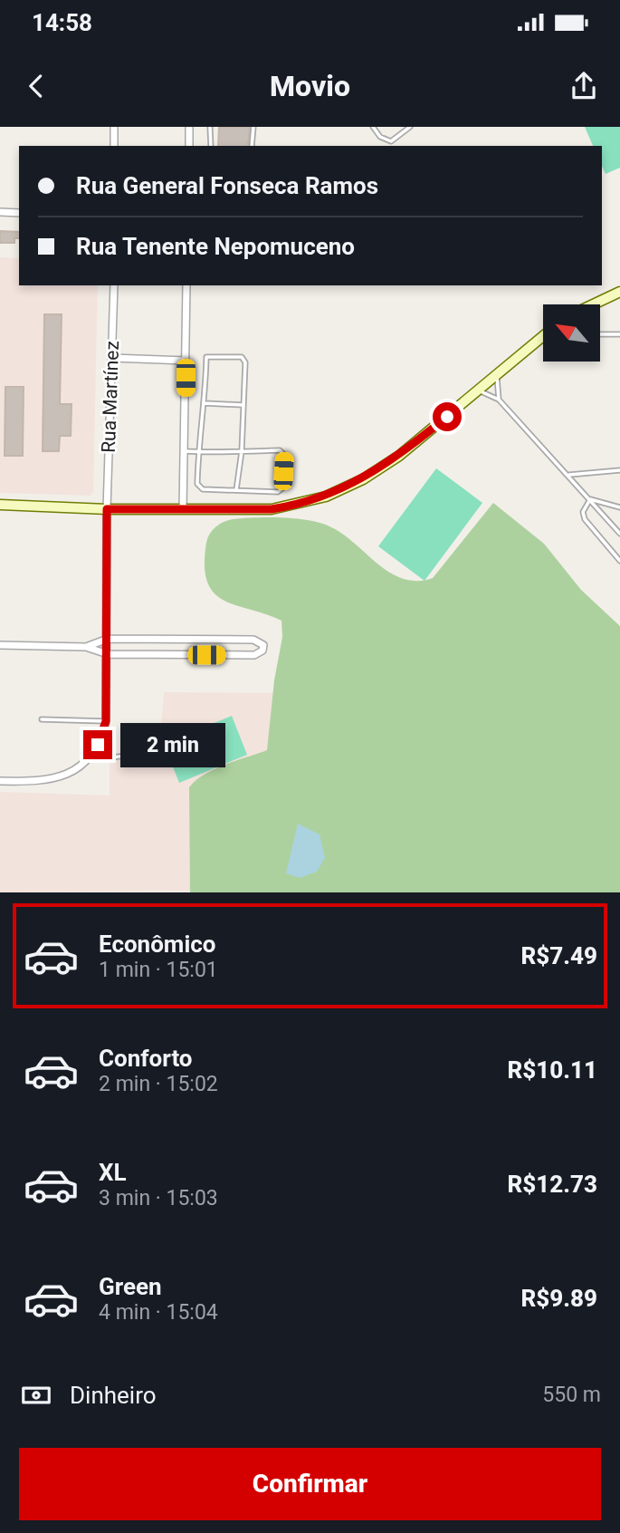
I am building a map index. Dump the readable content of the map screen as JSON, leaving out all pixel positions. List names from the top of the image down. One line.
{"streets":{"street":["Rua Martínez"]},"north":"top left","page":{"status":"14:58","header":"Movio","banner":["Rua General Fonseca Ramos","Rua Tenente Nepomuceno"],"bubble":"2 min","list":[{"name":"Econômico","note":"1 min · 15:01","value":"R$7.49"},{"name":"Conforto","note":"2 min · 15:02","value":"R$10.11"},{"name":"XL","note":"3 min · 15:03","value":"R$12.73"},{"name":"Green","note":"4 min · 15:04","value":"R$9.89"}],"pay":["Dinheiro","550 m"],"buttons":"Confirmar"}}
